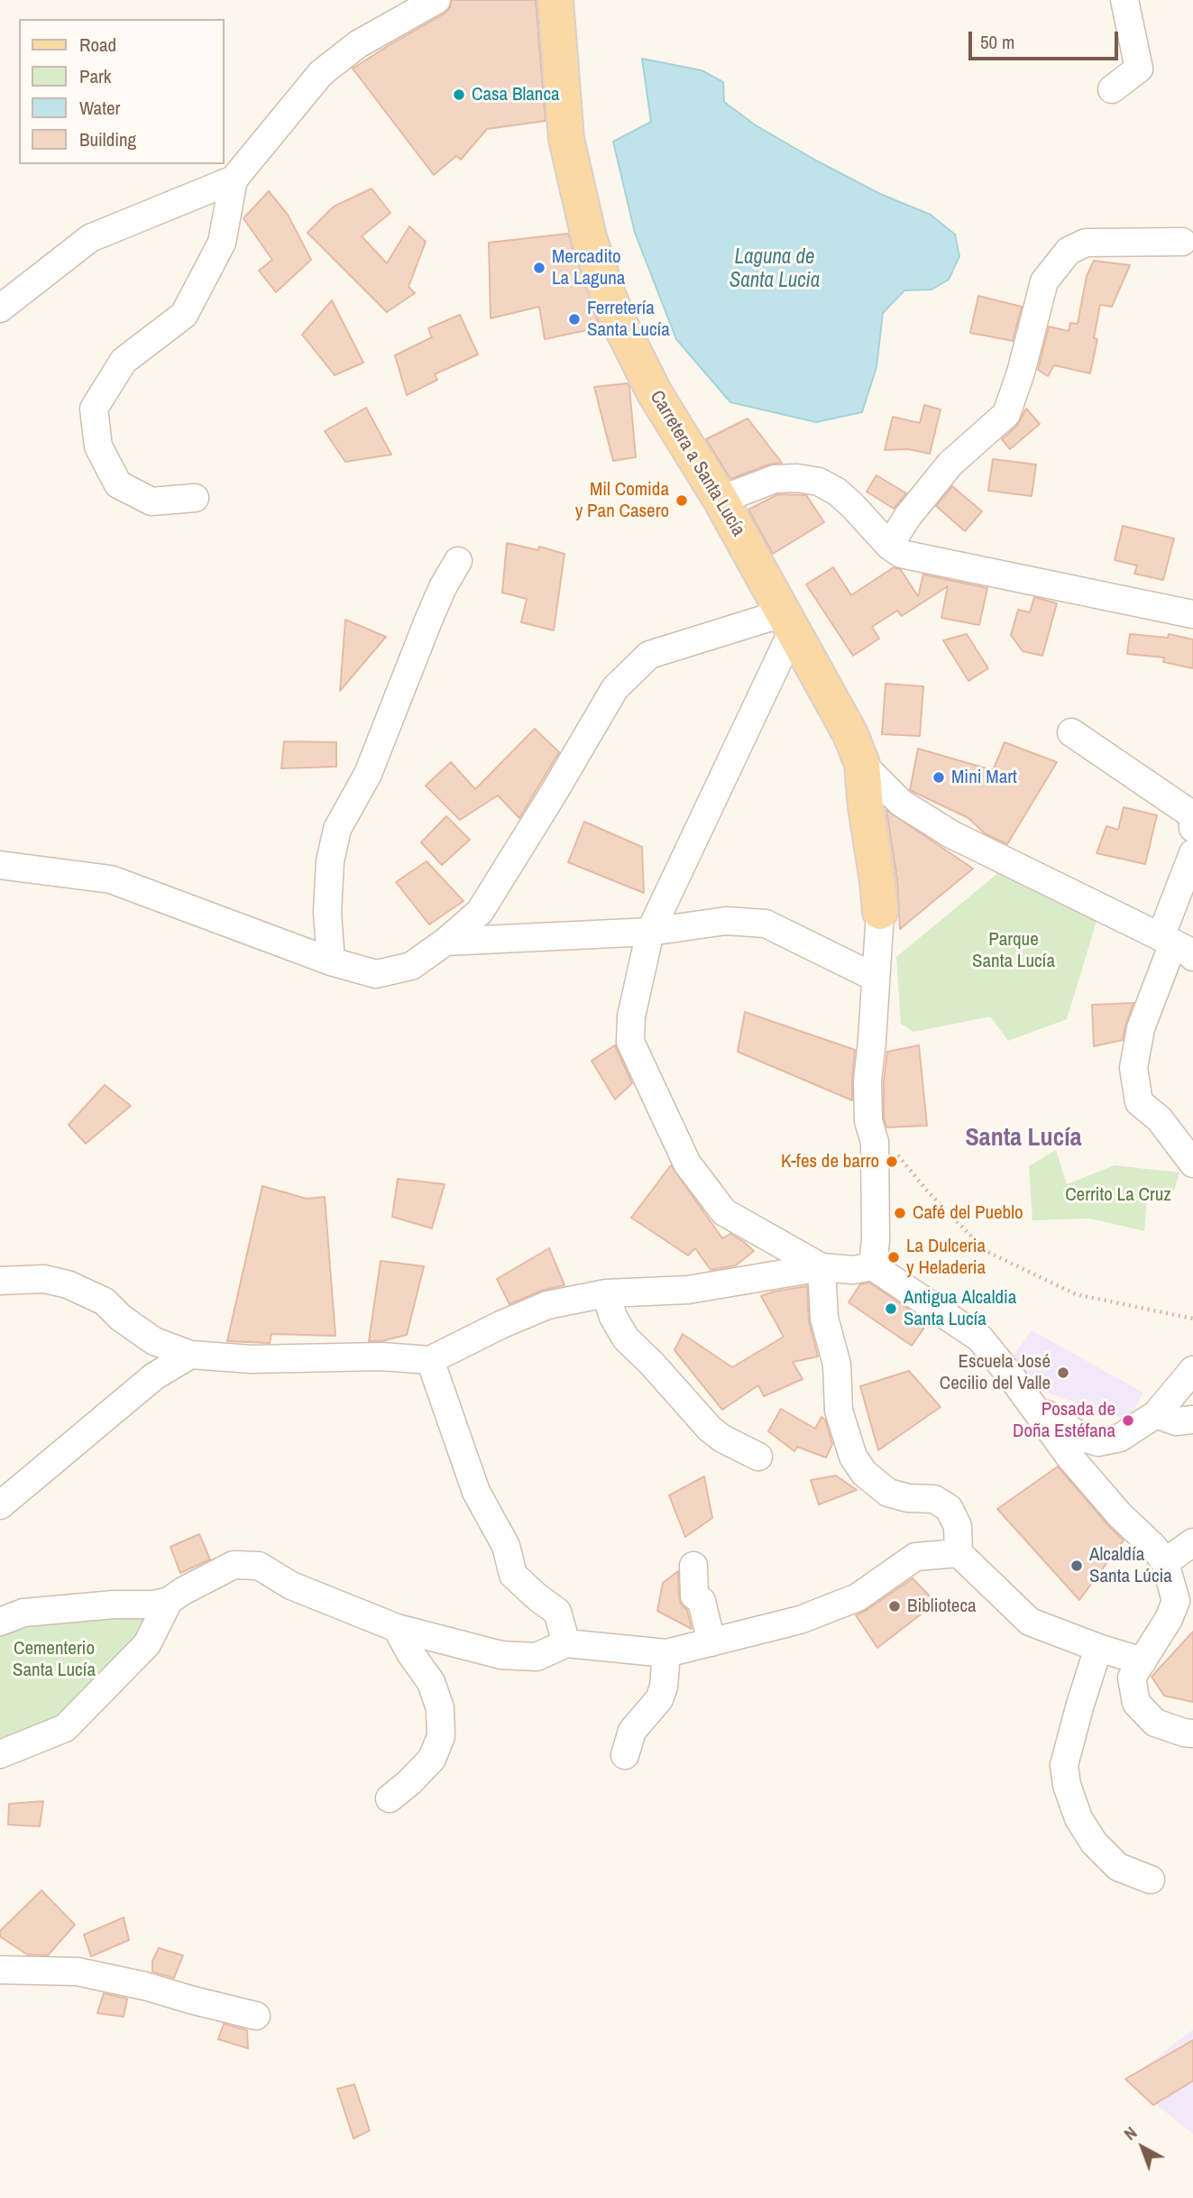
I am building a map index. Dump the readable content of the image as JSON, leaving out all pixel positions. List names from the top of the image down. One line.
{"streets":{"main road":["Carretera a Santa Lucía"]},"districts":["Santa Lucía"],"water":["Laguna de Santa Lucia"],"parks":["Parque Santa Lucía","Cerrito La Cruz","Cementerio Santa Lucía"],"places":["Casa Blanca","Mercadito La Laguna","Ferretería Santa Lucía","Mil Comida y Pan Casero","Mini Mart","K-fes de barro","Café del Pueblo","La Dulceria y Heladeria","Antigua Alcaldia Santa Lucía","Escuela José Cecilio del Valle","Posada de Doña Estéfana","Alcaldía Santa Lúcia","Biblioteca"],"legend":["Road","Park","Water","Building"],"scale_bar":"50 m","north":"top left"}
